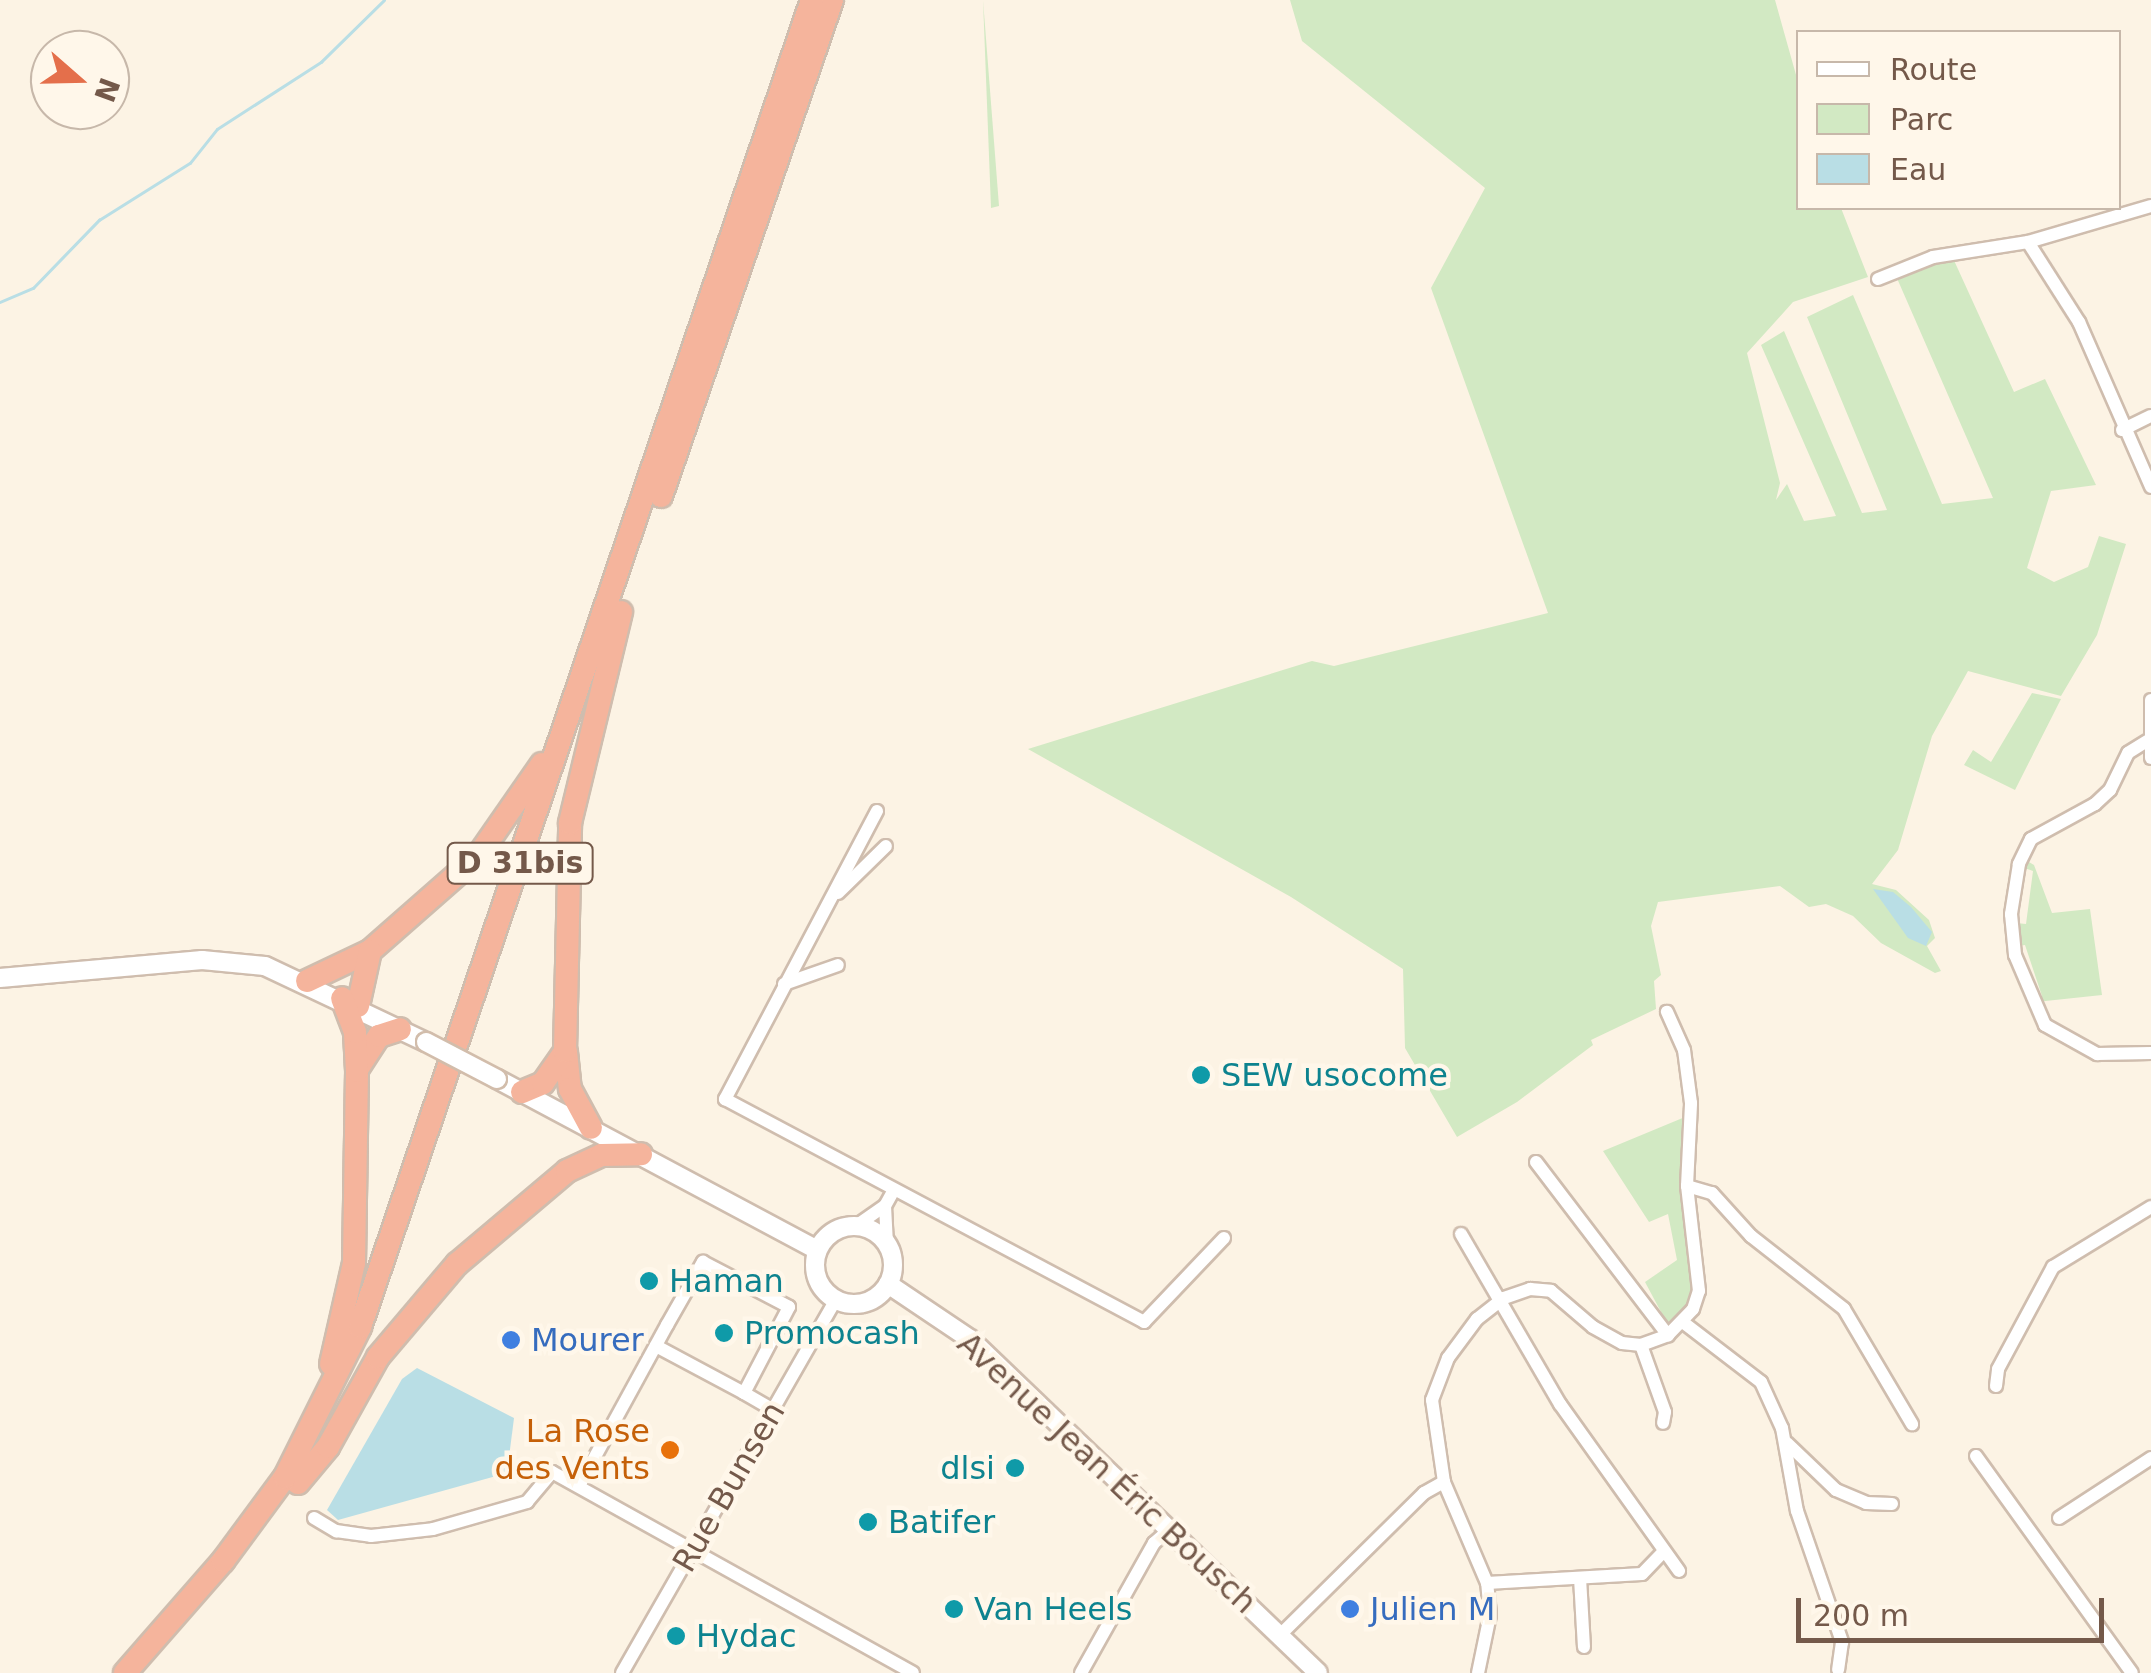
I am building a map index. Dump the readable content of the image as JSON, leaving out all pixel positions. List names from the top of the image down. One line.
{"streets":{"highway":["D 31bis"],"main road":["Avenue Jean Éric Bousch"],"street":["Rue Bunsen"]},"crossings":[["Avenue Jean Éric Bousch","Rue Bunsen"]],"places":["SEW usocome","Haman","Promocash","Mourer","La Rose des Vents","dlsi","Batifer","Van Heels","Julien M","Hydac"],"legend":["Route","Parc","Eau"],"scale_bar":"200 m","north":"right"}
